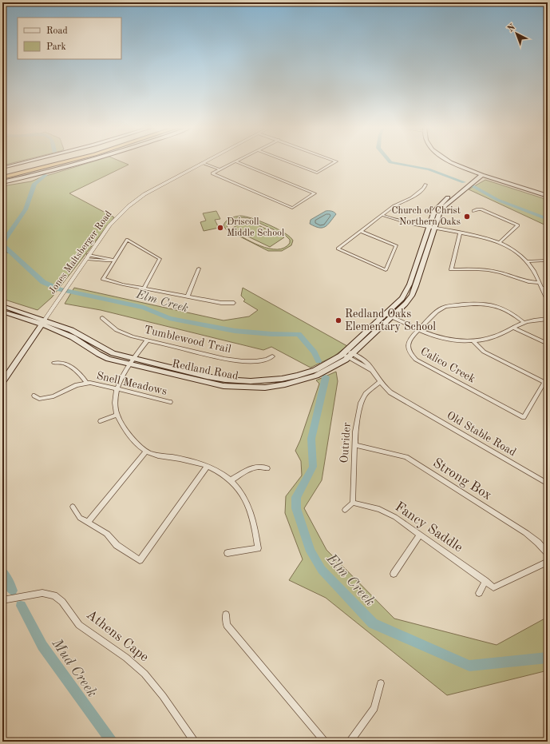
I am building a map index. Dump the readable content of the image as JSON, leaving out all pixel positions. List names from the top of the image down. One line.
{"streets":{"main road":["Jones Maltsberger Road","Redland Road"],"street":["Tumblewood Trail","Calico Creek","Snell Meadows","Old Stable Road","Outrider","Strong Box","Fancy Saddle","Athens Cape"]},"crossings":[["Jones Maltsberger Road","Redland Road"],["Redland Road","Old Stable Road"],["Old Stable Road","Outrider"],["Outrider","Strong Box"],["Outrider","Fancy Saddle"]],"water":["Elm Creek","Mud Creek"],"places":["Church of Christ Northern Oaks","Driscoll Middle School","Redland Oaks Elementary School"],"legend":["Road","Park"],"north":"top left"}
